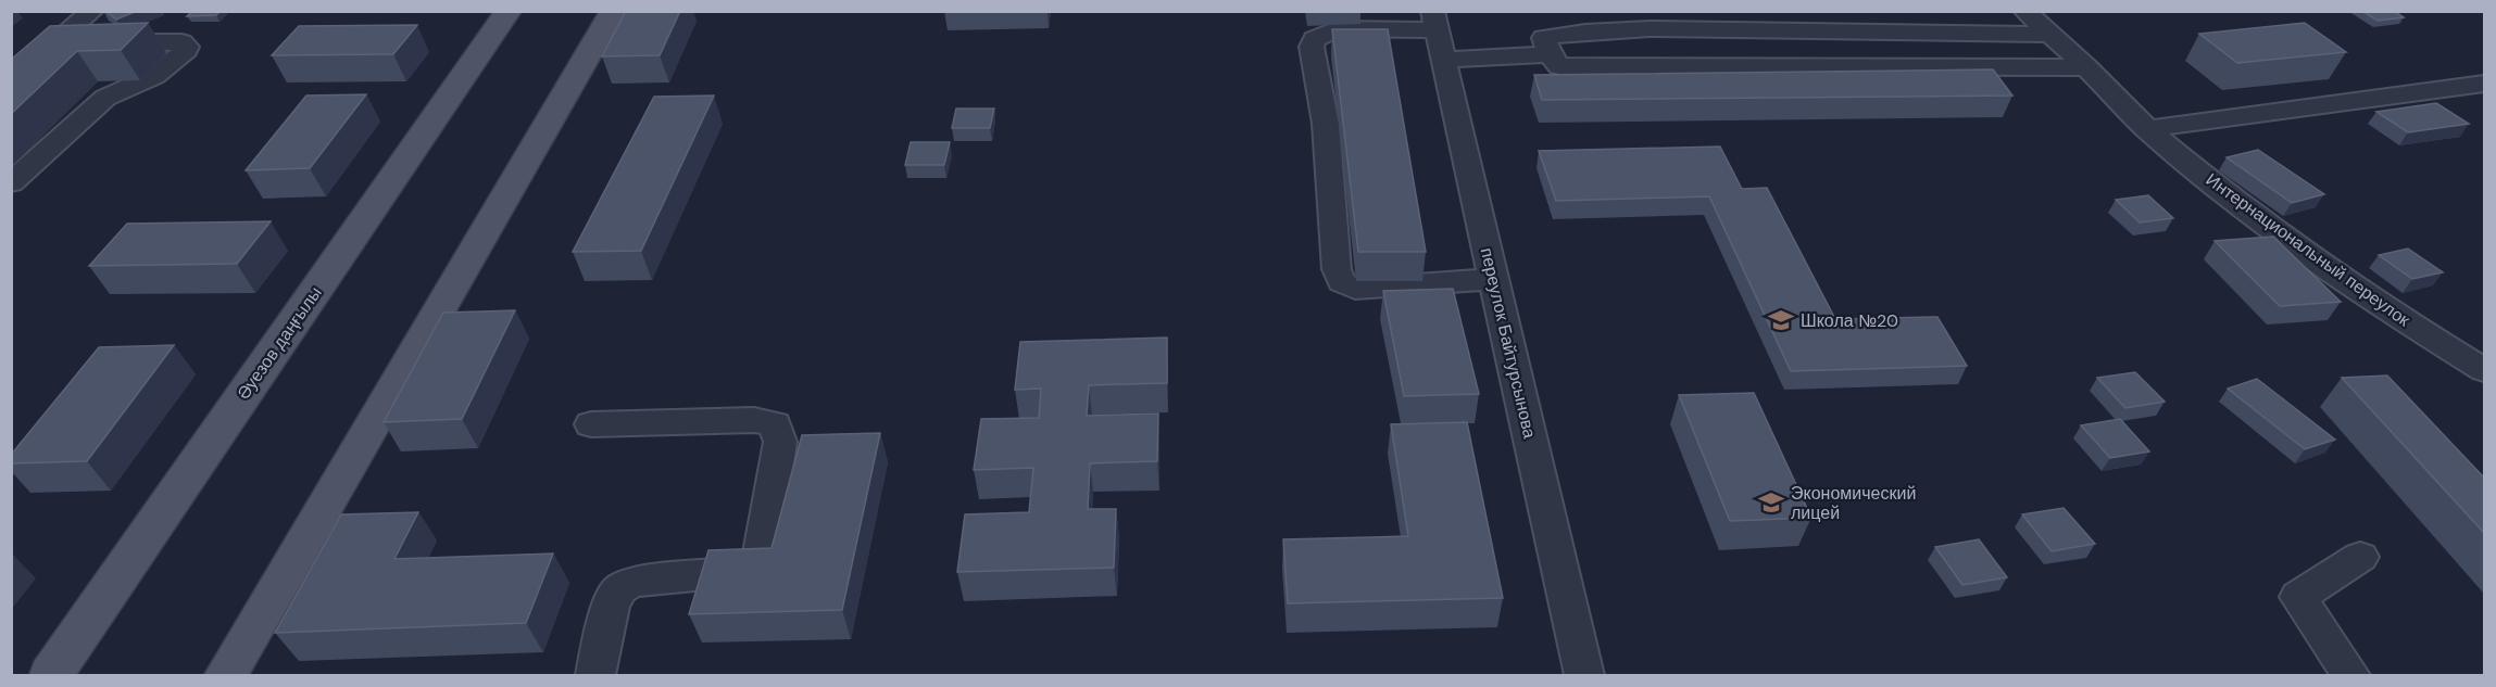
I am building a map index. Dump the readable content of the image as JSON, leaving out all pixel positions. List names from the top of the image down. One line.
{"streets":{"main road":["Әуезов даңғылы"],"street":["Интернациональный переулок","переулок Байтурсынова"]},"places":{"school or university":["Школа №20","Экономический лицей"]}}
